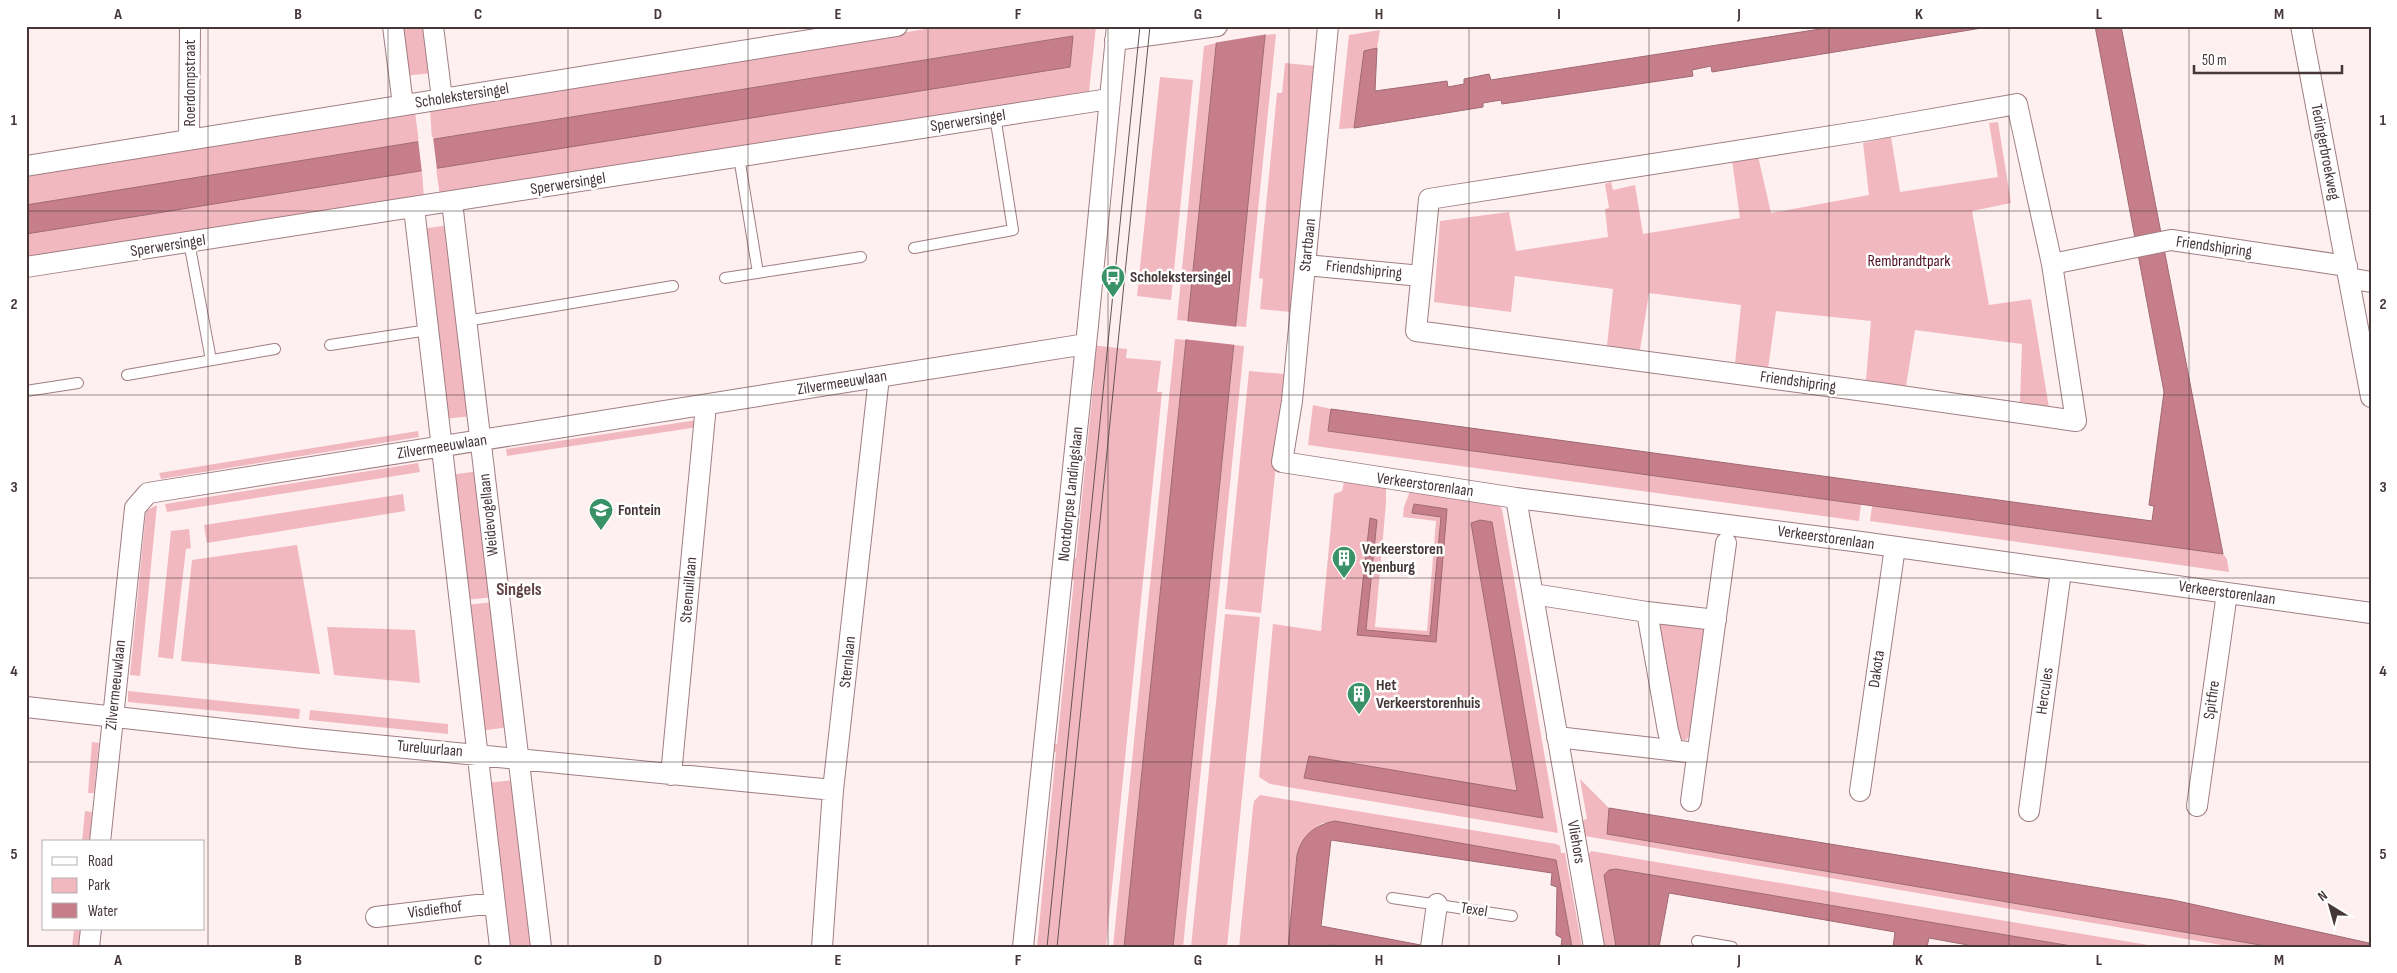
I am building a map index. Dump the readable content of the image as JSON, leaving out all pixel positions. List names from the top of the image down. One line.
{"streets":{"street":["Roerdompstraat","Scholekstersingel","Sperwersingel","Tedingerbroekweg","Startbaan","Friendshipring","Zilvermeeuwlaan","Verkeerstorenlaan","Nootdorpse Landingslaan","Weidevogellaan","Steenuillaan","Sternlaan","Dakota","Hercules","Spitfire","Tureluurlaan","Vliehors","Visdiefhof","Texel"]},"crossings":[["Roerdompstraat","Scholekstersingel"],["Sperwersingel","Nootdorpse Landingslaan"],["Sperwersingel","Weidevogellaan"],["Tedingerbroekweg","Friendshipring"],["Startbaan","Friendshipring"],["Startbaan","Verkeerstorenlaan"],["Zilvermeeuwlaan","Nootdorpse Landingslaan"],["Zilvermeeuwlaan","Weidevogellaan"],["Zilvermeeuwlaan","Steenuillaan"],["Zilvermeeuwlaan","Sternlaan"],["Zilvermeeuwlaan","Tureluurlaan"],["Verkeerstorenlaan","Dakota"],["Verkeerstorenlaan","Hercules"],["Verkeerstorenlaan","Spitfire"],["Verkeerstorenlaan","Vliehors"],["Weidevogellaan","Tureluurlaan"],["Steenuillaan","Tureluurlaan"],["Sternlaan","Tureluurlaan"]],"districts":["Singels"],"parks":["Rembrandtpark"],"places":{"bus stop":["Scholekstersingel"],"school or university":["Fontein"],"building":["Verkeerstoren Ypenburg","Het Verkeerstorenhuis"]},"legend":["Road","Park","Water"],"scale_bar":"50 m","north":"top left","grid":{"columns":["A","B","C","D","E","F","G","H","I","J","K","L","M"],"rows":["1","2","3","4","5"]}}
